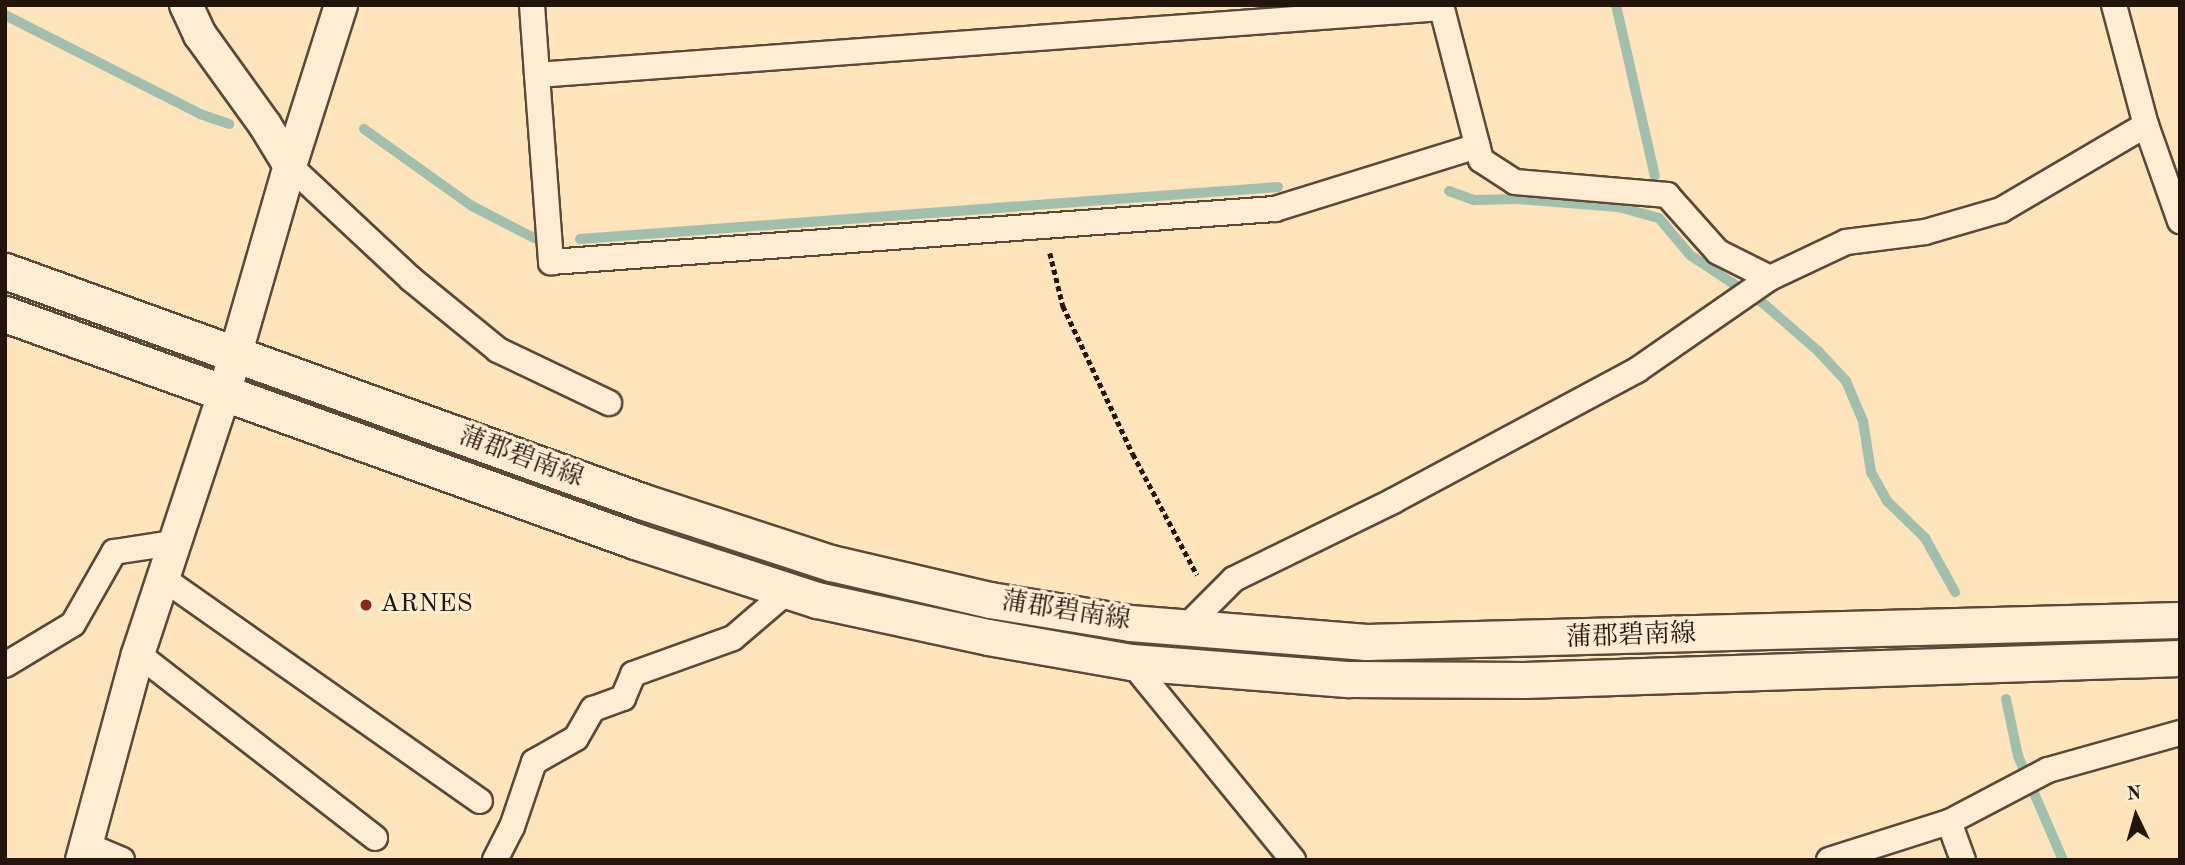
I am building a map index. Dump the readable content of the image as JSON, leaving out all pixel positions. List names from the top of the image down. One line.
{"streets":{"main road":["蒲郡碧南線"]},"places":["ARNES"],"north":"top"}
